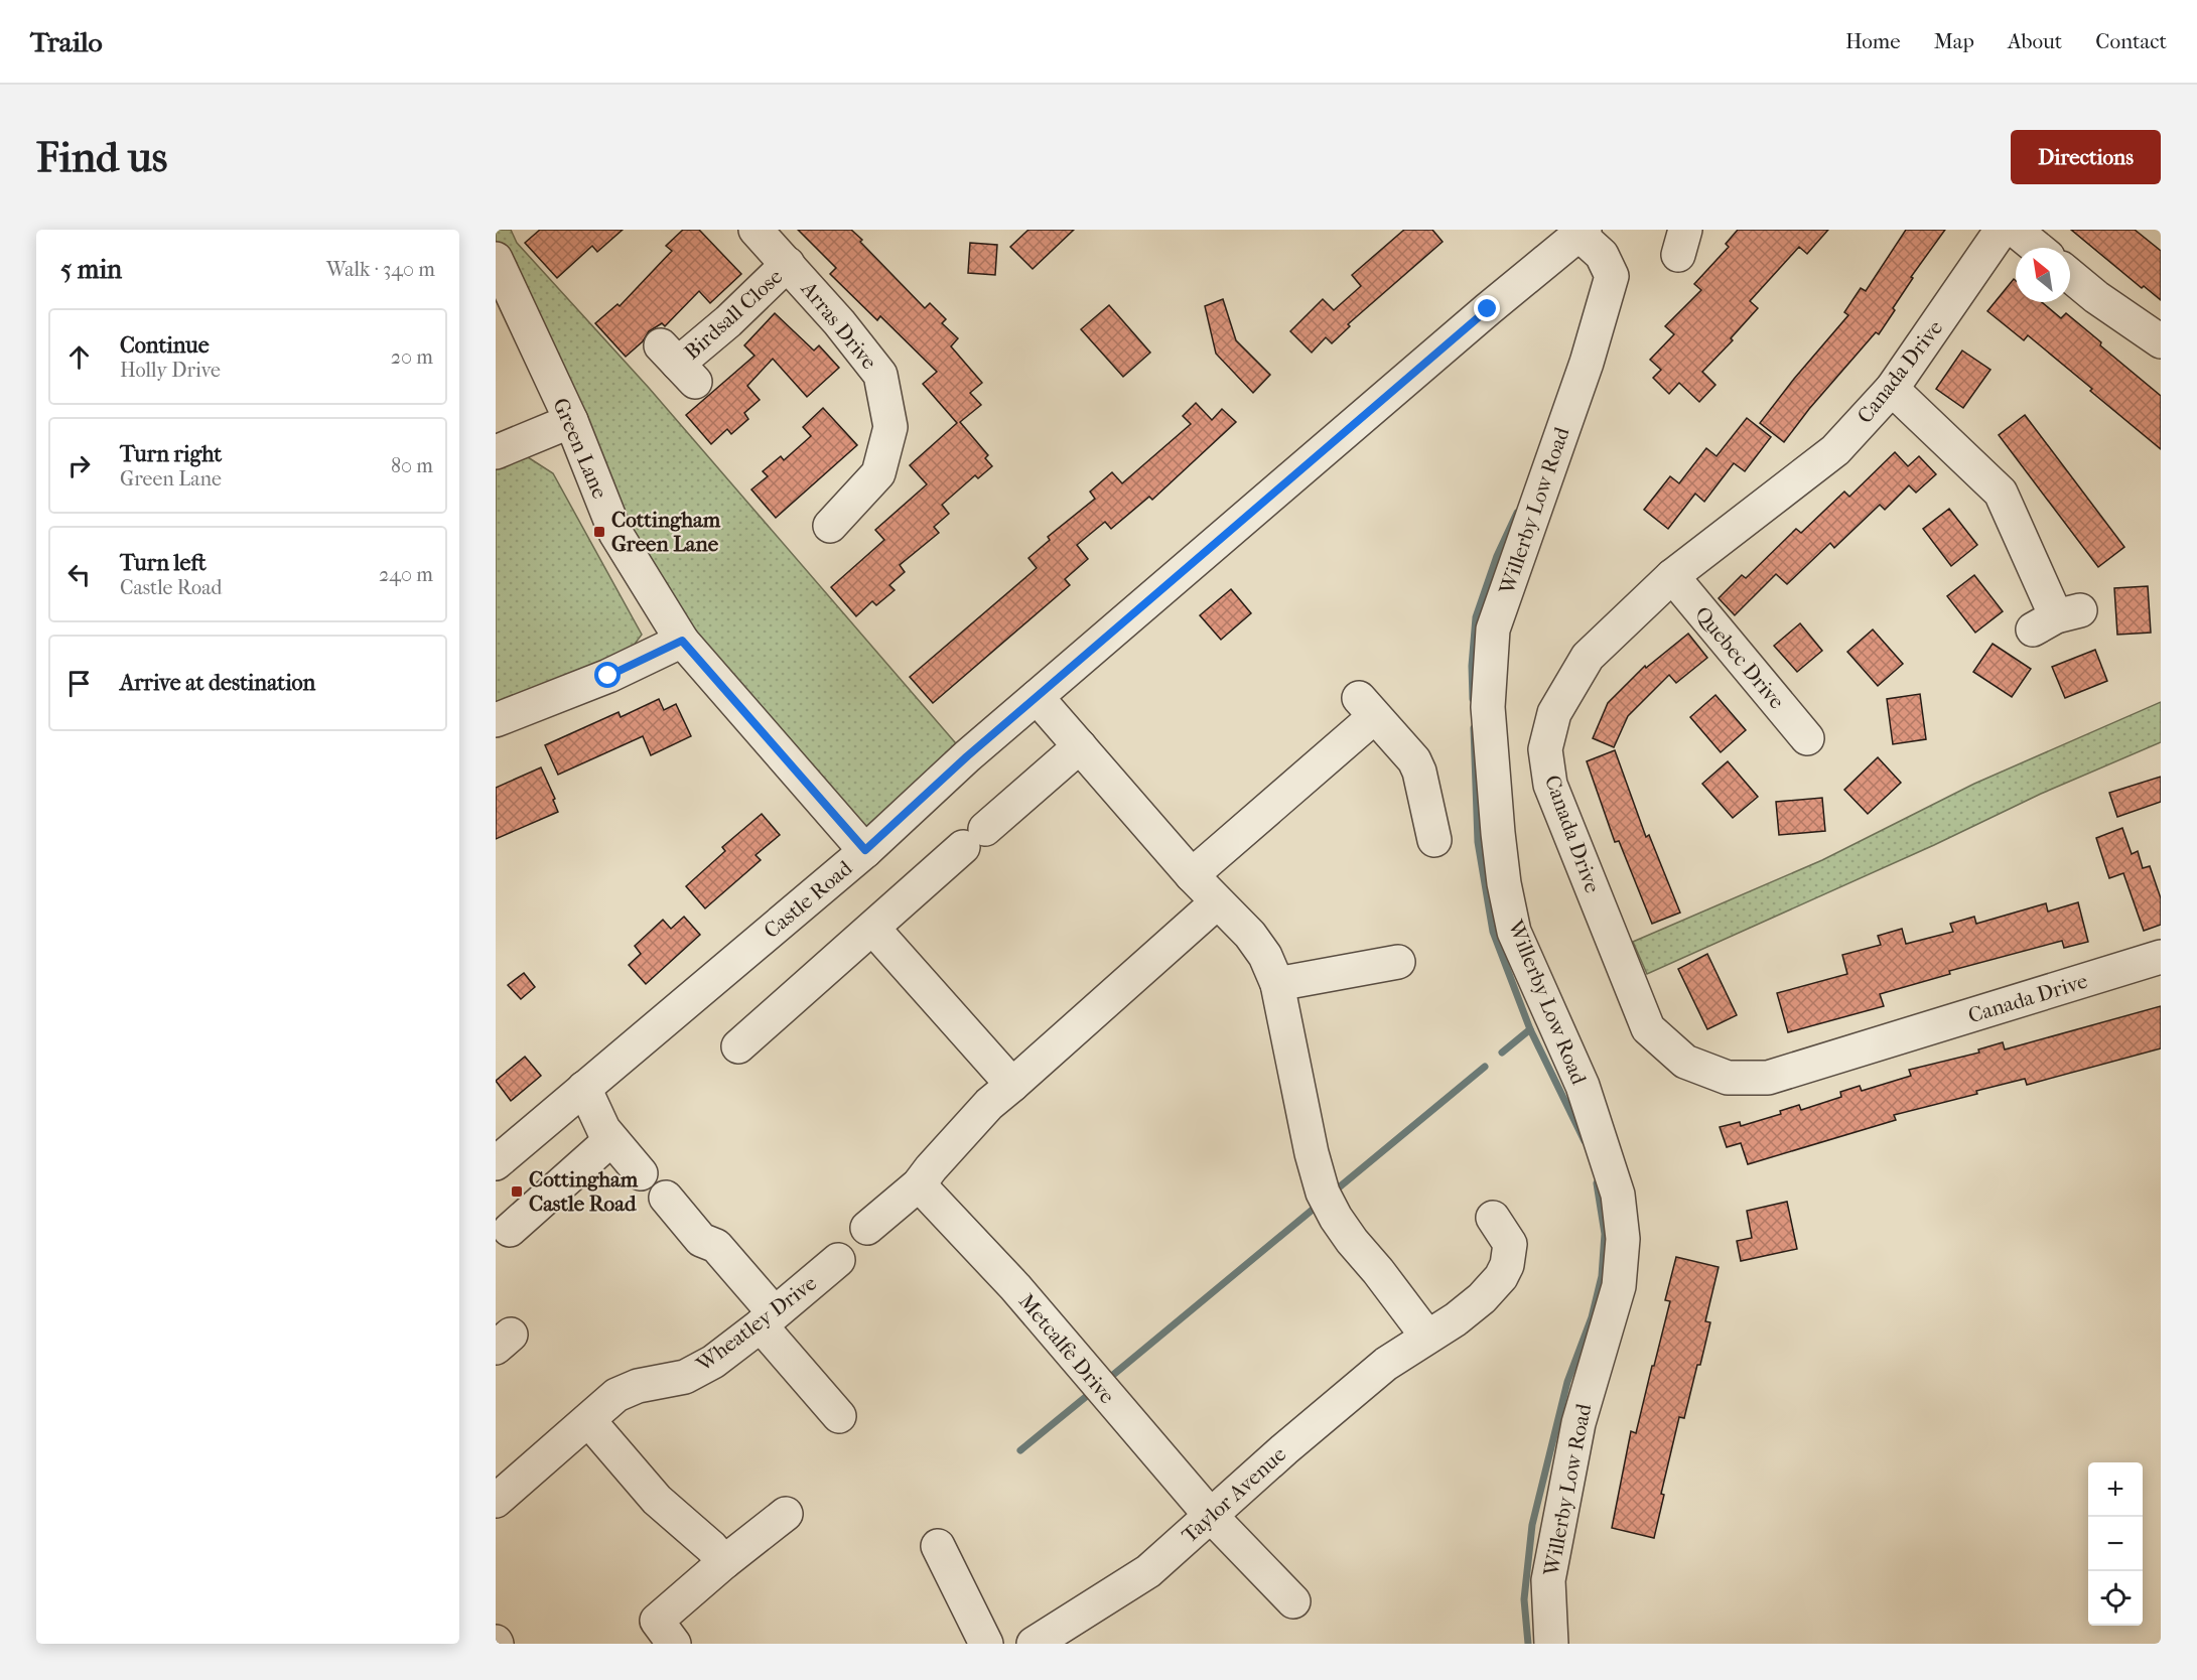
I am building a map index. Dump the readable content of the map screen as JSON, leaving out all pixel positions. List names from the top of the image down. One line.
{"streets":{"street":["Birdsall Close","Arras Drive","Canada Drive","Green Lane","Willerby Low Road","Quebec Drive","Castle Road","Wheatley Drive","Metcalfe Drive","Taylor Avenue"]},"crossings":[["Birdsall Close","Arras Drive"],["Canada Drive","Quebec Drive"],["Green Lane","Castle Road"],["Willerby Low Road","Castle Road"],["Metcalfe Drive","Taylor Avenue"]],"places":{"transit":["Cottingham Green Lane","Cottingham Castle Road"]},"north":"top left","page":{"header":"Trailo","nav":["Home","Map","About","Contact"],"buttons":"Directions","title":"Find us","heading":["5 min","Walk · 340 m"],"list":[["Continue","Holly Drive","20 m"],["Turn right","Green Lane","80 m"],["Turn left","Castle Road","240 m"],"Arrive at destination"],"map_buttons":["+","−"]}}
